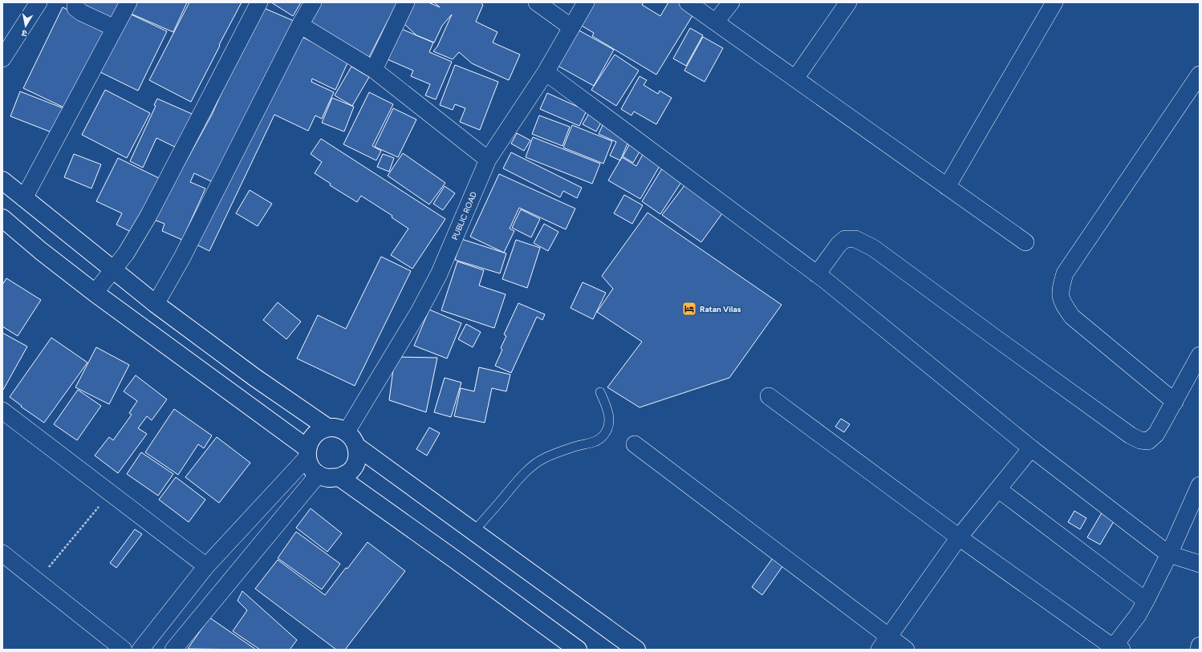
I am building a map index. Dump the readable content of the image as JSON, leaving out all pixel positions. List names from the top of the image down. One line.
{"streets":{"street":["PUBLIC ROAD"]},"places":{"hotel":["Ratan Vilas"]},"north":"bottom"}
